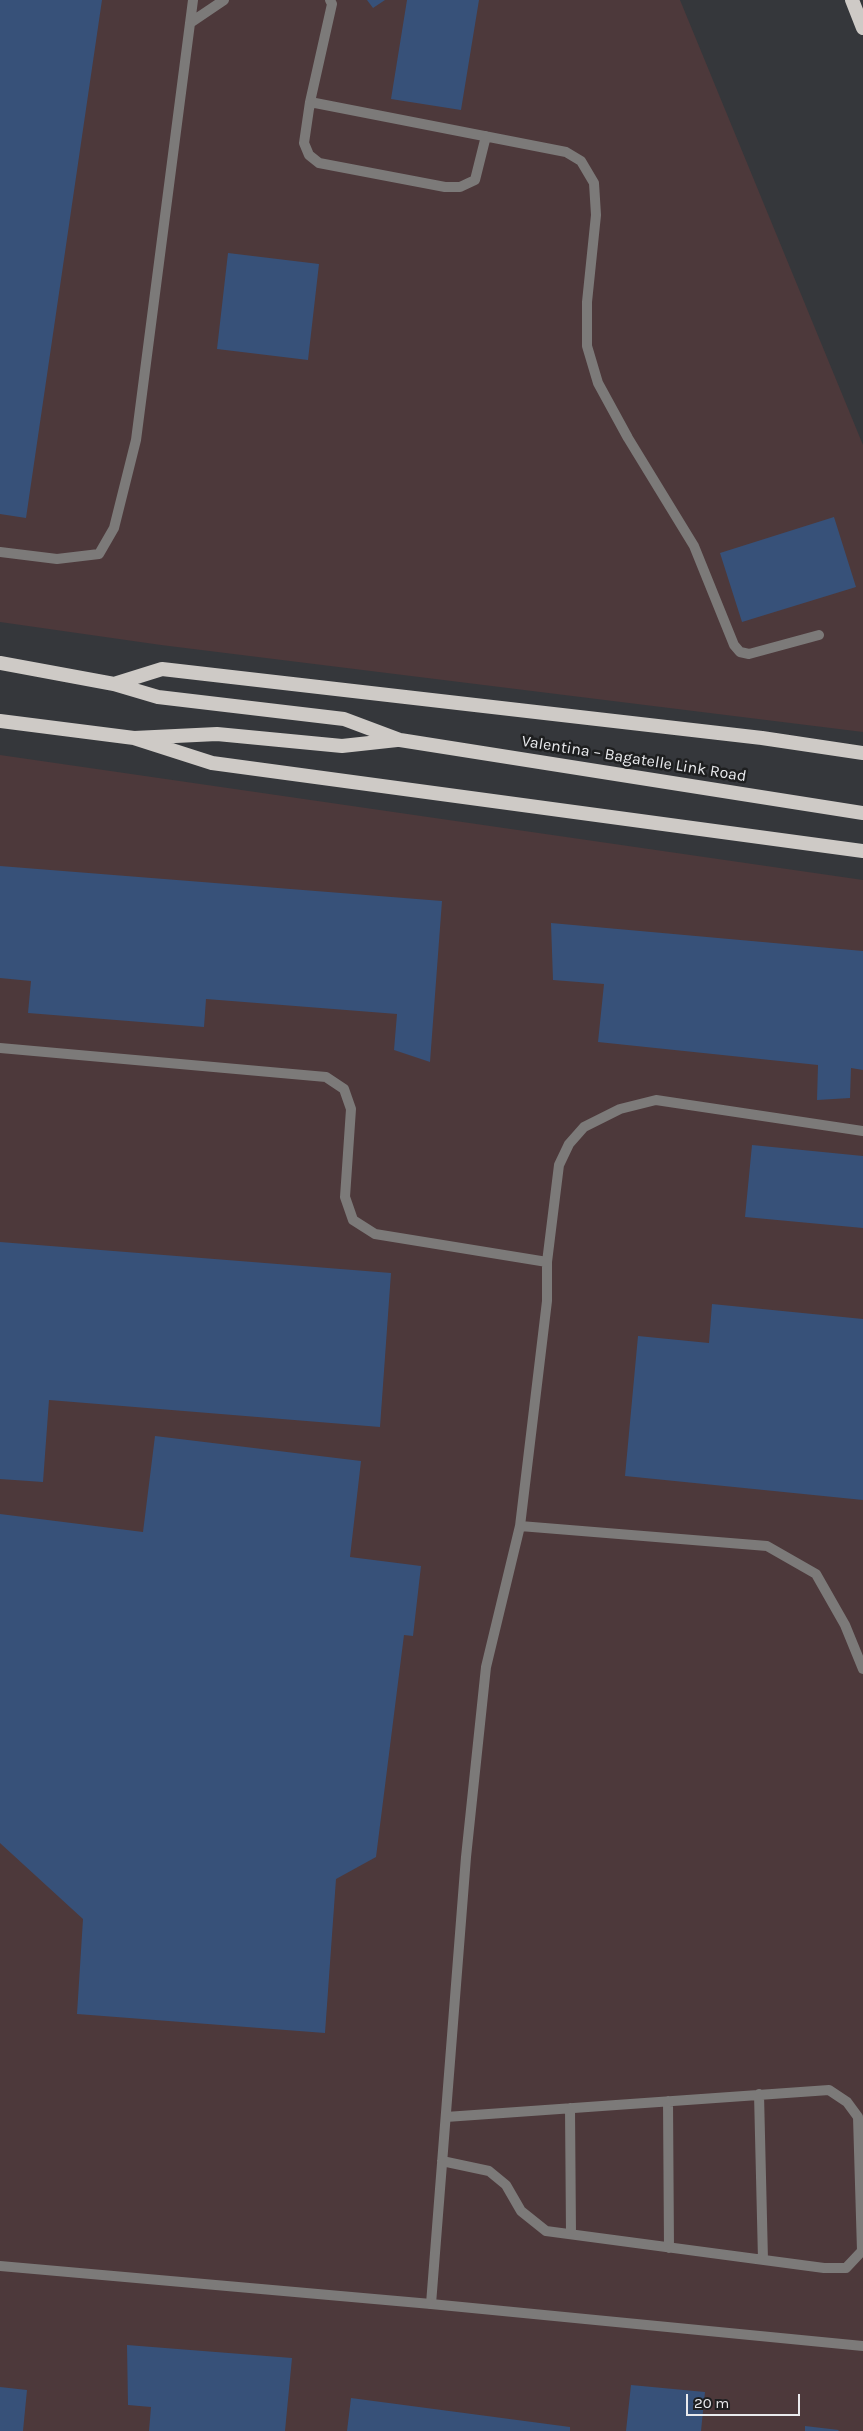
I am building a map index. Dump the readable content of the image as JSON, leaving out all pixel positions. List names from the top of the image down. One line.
{"streets":{"highway":["Valentina – Bagatelle Link Road"]},"scale_bar":"20 m"}
